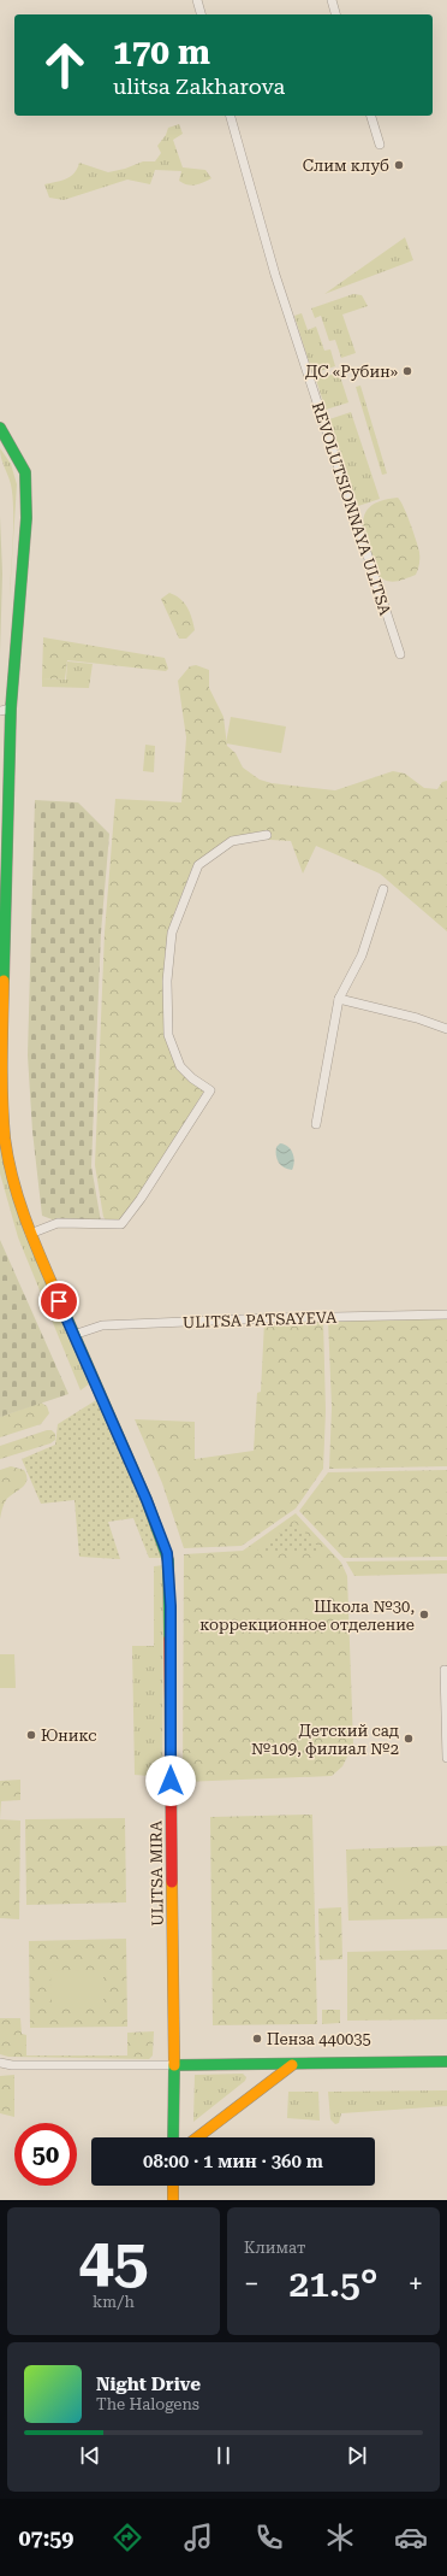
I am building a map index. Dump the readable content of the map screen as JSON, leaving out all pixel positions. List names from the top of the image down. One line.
{"streets":{"main road":["ULITSA MIRA"],"street":["REVOLUTSIONNAYA ULITSA","ULITSA PATSAYEVA"]},"crossings":[["ULITSA PATSAYEVA","ULITSA MIRA"]],"places":["Слим клуб","ДС «Рубин»","Школа №30, коррекционное отделение","Юникс","Детский сад №109, филиал №2","Пенза 440035"],"page":{"turn":["170 m","ulitsa Zakharova"],"limit":"50","trip":"08:00 · 1 мин · 360 m","tile":[["45","km/h"],"Климат"],"heat":["−","21.5°","+"],"song":["Night Drive","The Halogens"],"tabs":"07:59"}}
